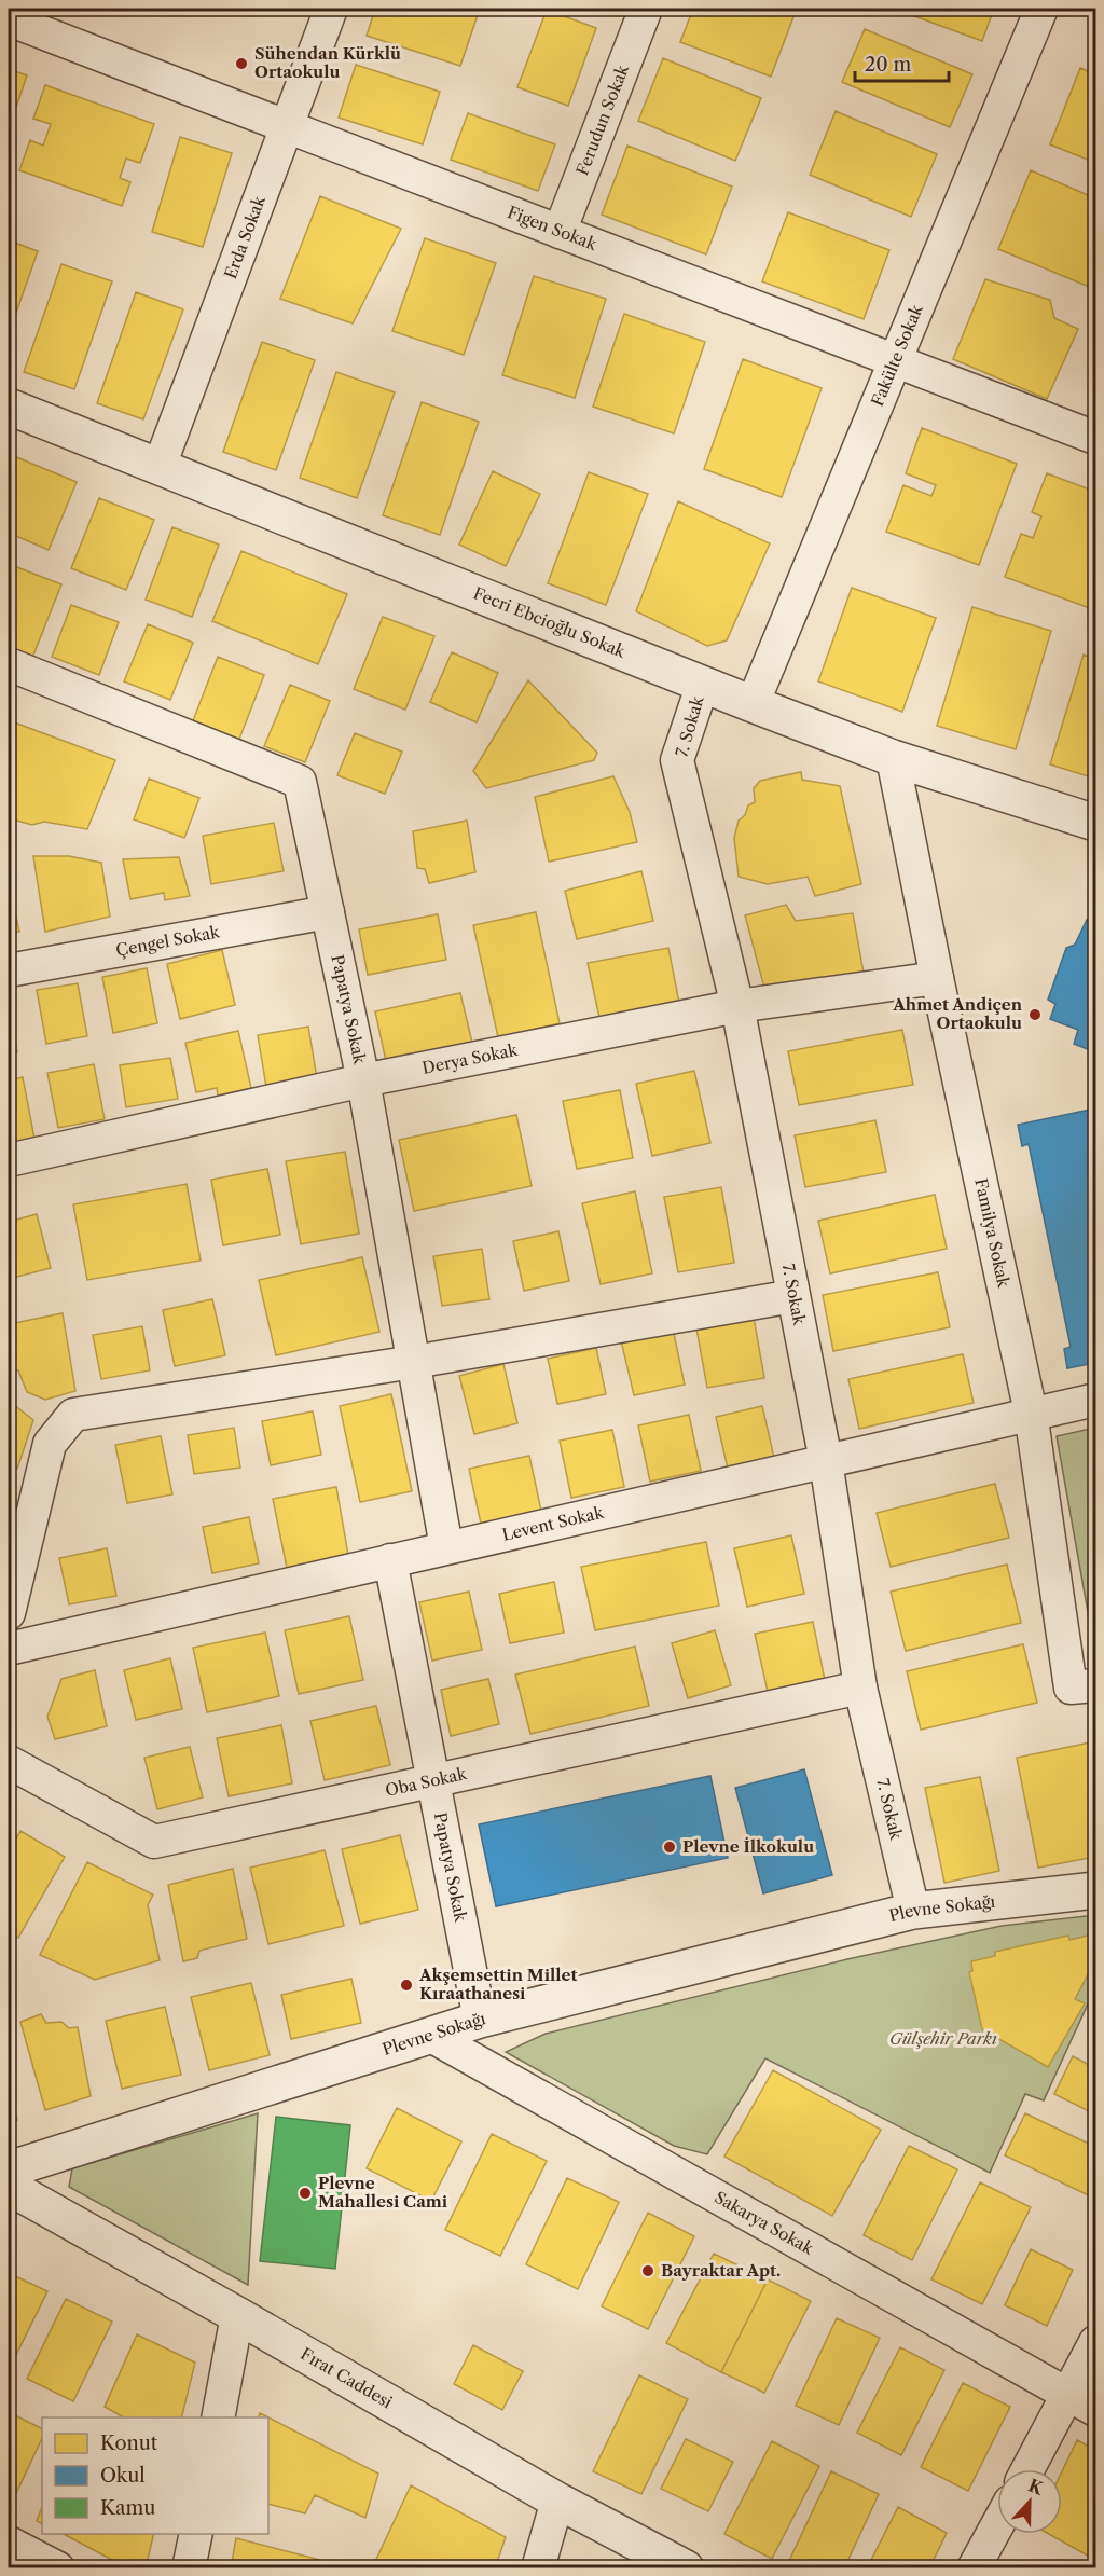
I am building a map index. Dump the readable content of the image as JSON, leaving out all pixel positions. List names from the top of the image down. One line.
{"streets":{"street":["Ferudun Sokak","Figen Sokak","Erda Sokak","Fakülte Sokak","Fecri Ebcioğlu Sokak","7. Sokak","Çengel Sokak","Papatya Sokak","Derya Sokak","Familya Sokak","Levent Sokak","Oba Sokak","Plevne Sokağı","Sakarya Sokak","Fırat Caddesi"]},"crossings":[["Ferudun Sokak","Figen Sokak"],["Figen Sokak","Erda Sokak"],["Figen Sokak","Fakülte Sokak"],["Erda Sokak","Fecri Ebcioğlu Sokak"],["Fakülte Sokak","Fecri Ebcioğlu Sokak"],["Fecri Ebcioğlu Sokak","7. Sokak"],["Fecri Ebcioğlu Sokak","Familya Sokak"],["7. Sokak","Derya Sokak"],["7. Sokak","Levent Sokak"],["7. Sokak","Oba Sokak"],["7. Sokak","Plevne Sokağı"],["Çengel Sokak","Papatya Sokak"],["Papatya Sokak","Derya Sokak"],["Papatya Sokak","Levent Sokak"],["Papatya Sokak","Oba Sokak"],["Papatya Sokak","Plevne Sokağı"],["Derya Sokak","Familya Sokak"],["Familya Sokak","Levent Sokak"],["Plevne Sokağı","Sakarya Sokak"]],"parks":["Gülşehir Parkı"],"places":["Sühendan Kürklü Ortaokulu","Ahmet Andiçen Ortaokulu","Plevne İlkokulu","Akşemsettin Millet Kıraathanesi","Plevne Mahallesi Cami","Bayraktar Apt."],"legend":["Konut","Okul","Kamu"],"scale_bar":"20 m","north":"top"}
